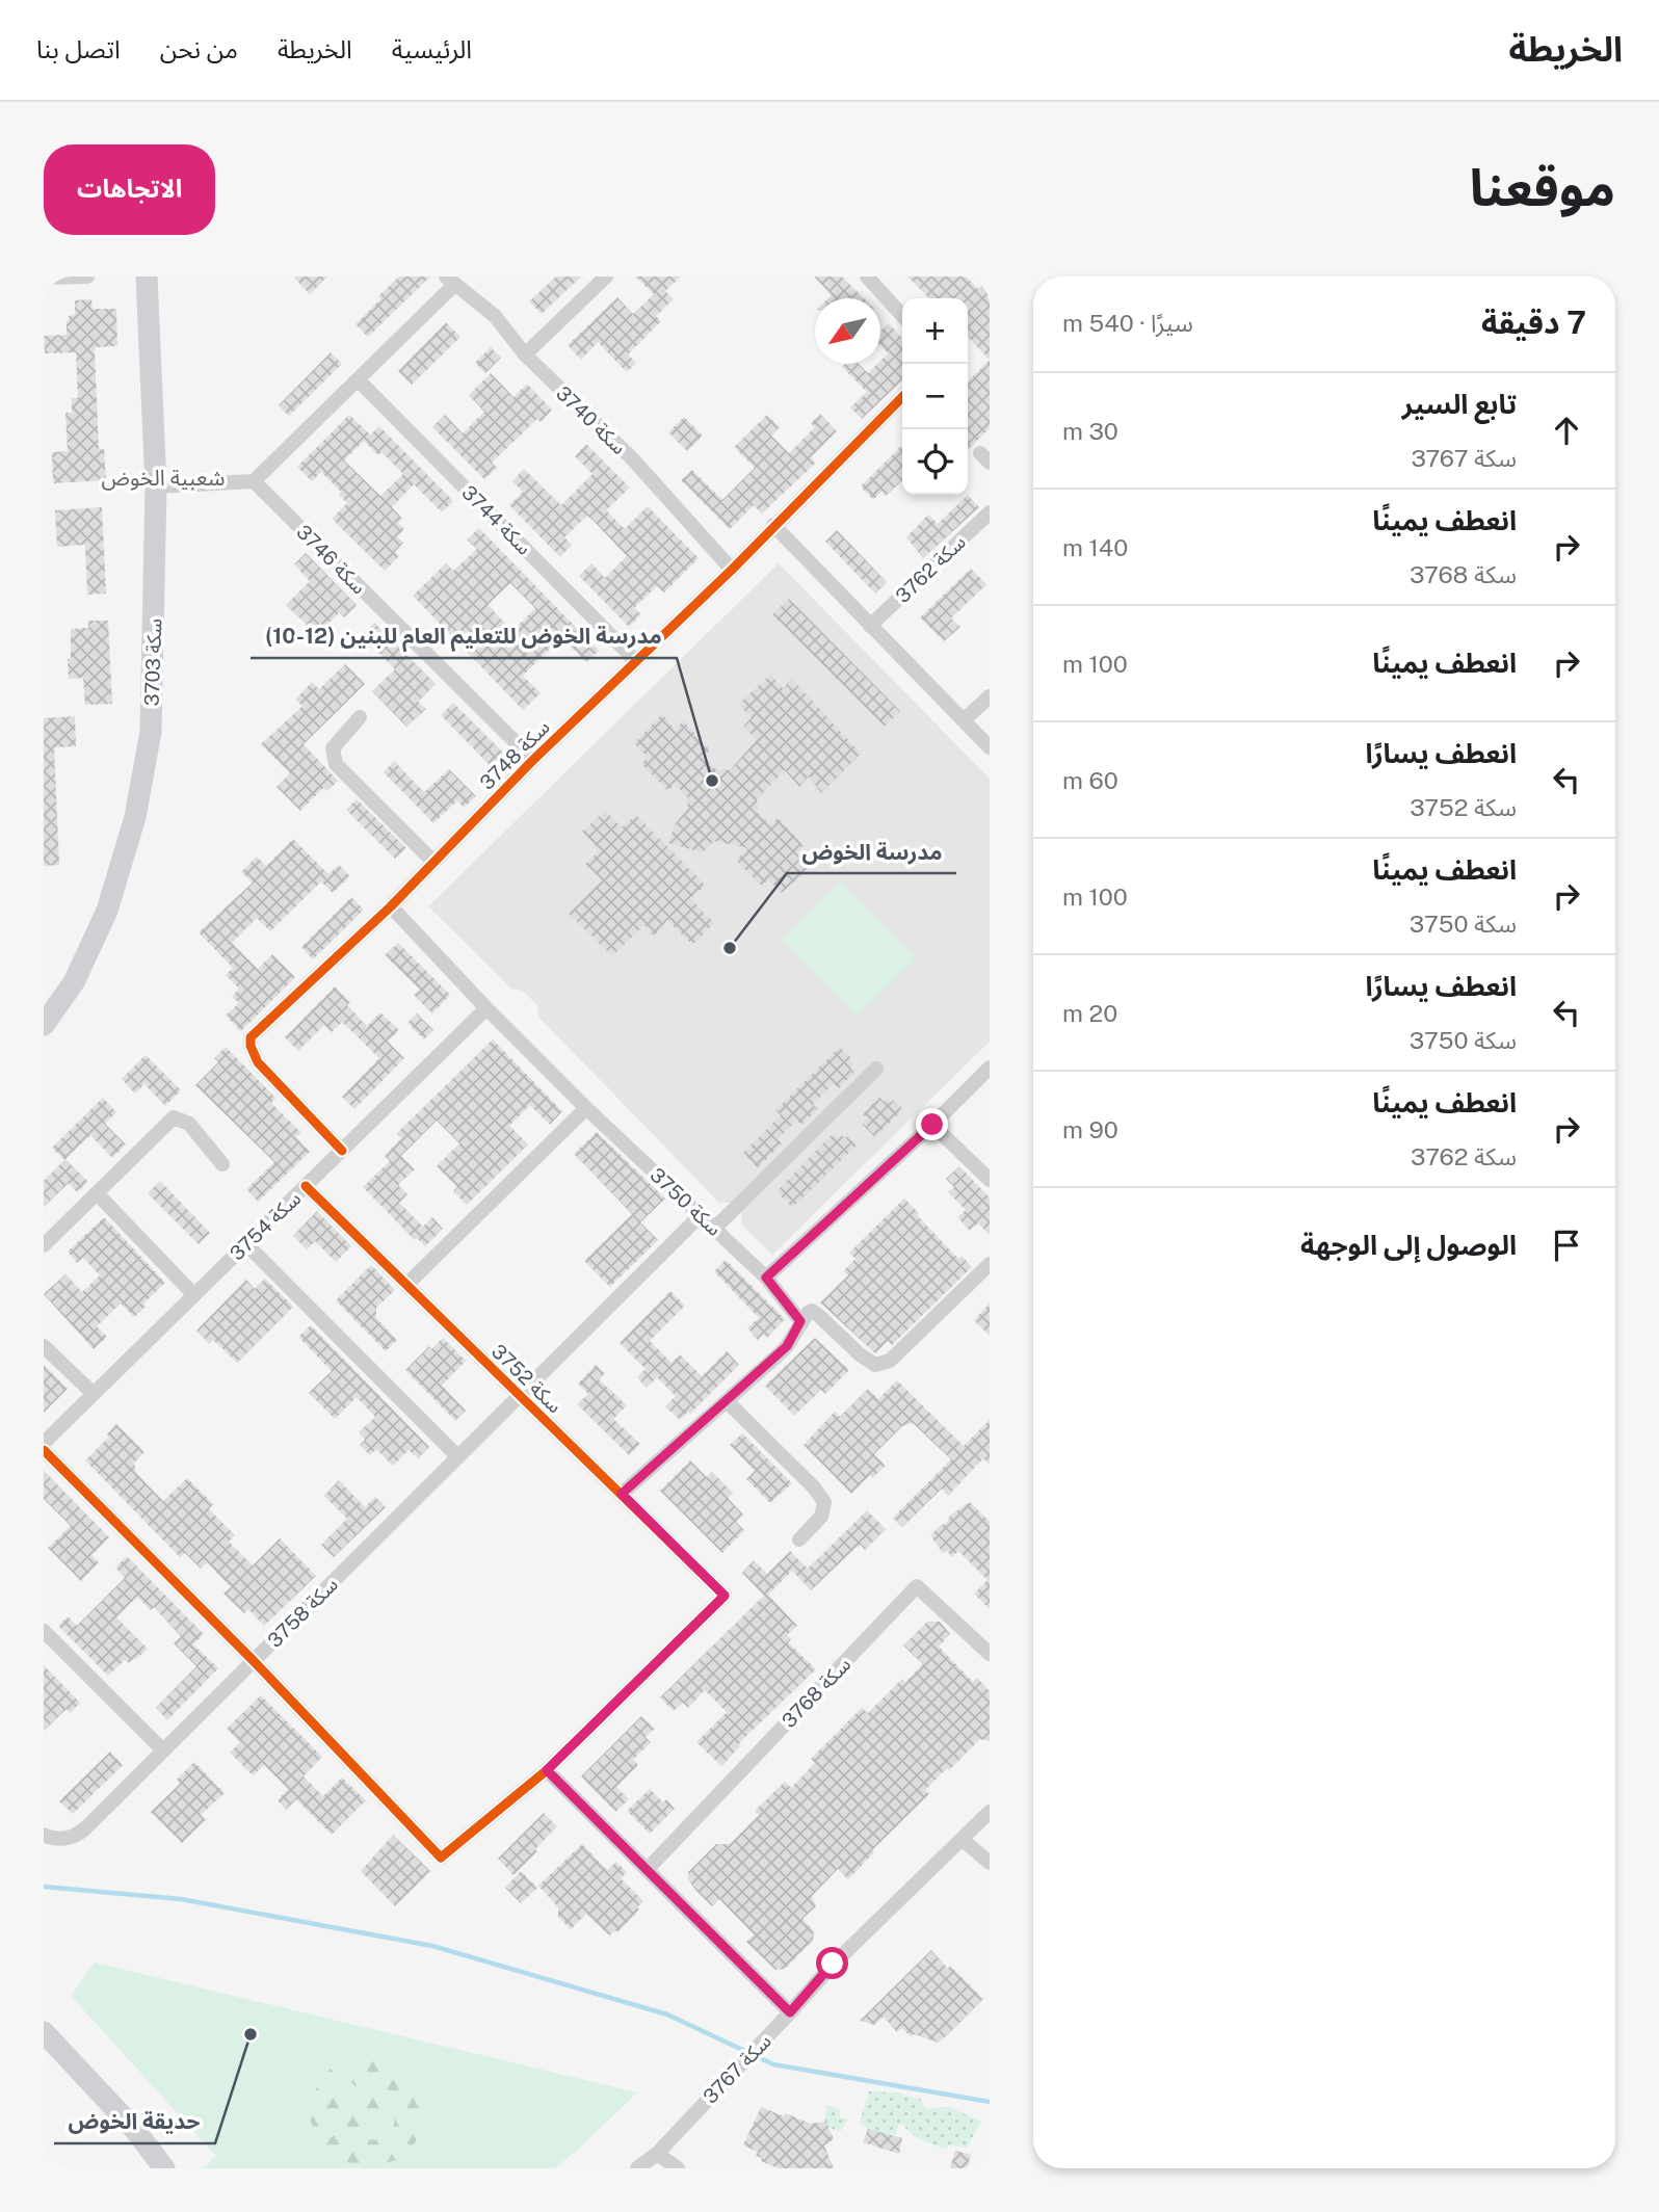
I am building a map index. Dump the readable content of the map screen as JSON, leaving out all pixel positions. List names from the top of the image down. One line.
{"streets":{"street":["سكة 3740","سكة 3744","سكة 3746","سكة 3762","سكة 3703","سكة 3748","سكة 3750","سكة 3754","سكة 3752","سكة 3758","سكة 3768","سكة 3767"]},"crossings":[["سكة 3740","سكة 3748"],["سكة 3744","سكة 3748"],["سكة 3746","سكة 3748"],["سكة 3748","سكة 3750"],["سكة 3748","سكة 3754"],["سكة 3750","سكة 3754"],["سكة 3750","سكة 3758"],["سكة 3754","سكة 3752"],["سكة 3752","سكة 3758"]],"districts":["شعبية الخوض"],"places":["مدرسة الخوض للتعليم العام للبنين (12-10)","مدرسة الخوض","حديقة الخوض"],"north":"bottom left","page":{"header":"الخريطة","nav":["الرئيسية","الخريطة","من نحن","اتصل بنا"],"title":"موقعنا","buttons":"الاتجاهات","heading":["7 دقيقة","سيرًا · 540 m"],"map_buttons":["+","−"],"list":[["تابع السير","سكة 3767","30 m"],["انعطف يمينًا","سكة 3768","140 m"],["انعطف يمينًا","100 m"],["انعطف يسارًا","سكة 3752","60 m"],["انعطف يمينًا","سكة 3750","100 m"],["انعطف يسارًا","سكة 3750","20 m"],["انعطف يمينًا","سكة 3762","90 m"],"الوصول إلى الوجهة"]}}
